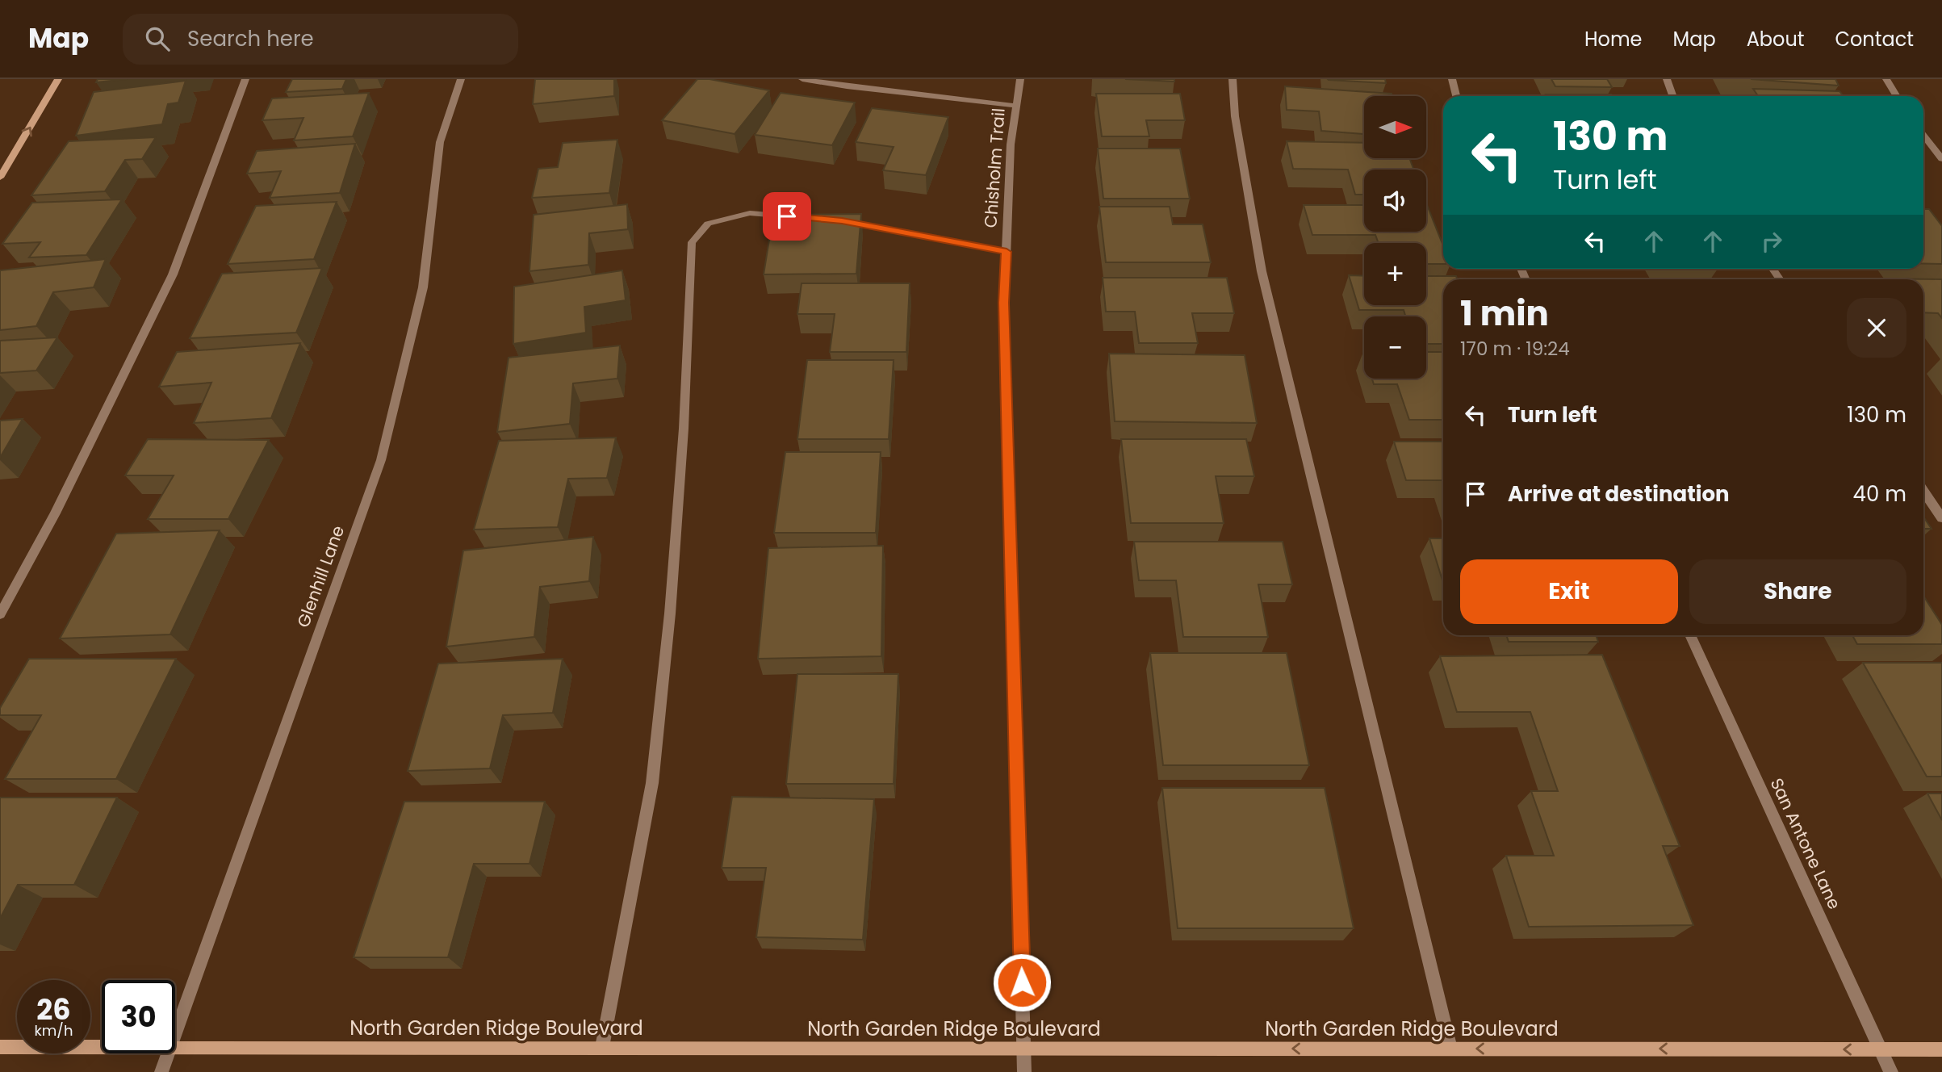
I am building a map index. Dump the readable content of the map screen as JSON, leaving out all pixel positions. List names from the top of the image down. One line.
{"streets":{"main road":["North Garden Ridge Boulevard"],"street":["Chisholm Trail","Glenhill Lane","San Antone Lane"]},"crossings":[["Chisholm Trail","North Garden Ridge Boulevard"],["San Antone Lane","North Garden Ridge Boulevard"]],"one_way":["North Garden Ridge Boulevard"],"north":"right","page":{"header":"Map","search":"Search here","nav":["Home","Map","About","Contact"],"map_buttons":["+","−"],"turn":["130 m","Turn left"],"heading":["1 min","170 m · 19:24"],"list":[{"name":"Turn left","value":"130 m"},{"name":"Arrive at destination","value":"40 m"}],"buttons":["Exit","Share"],"speed":"26 km/h","limit":"30"}}
